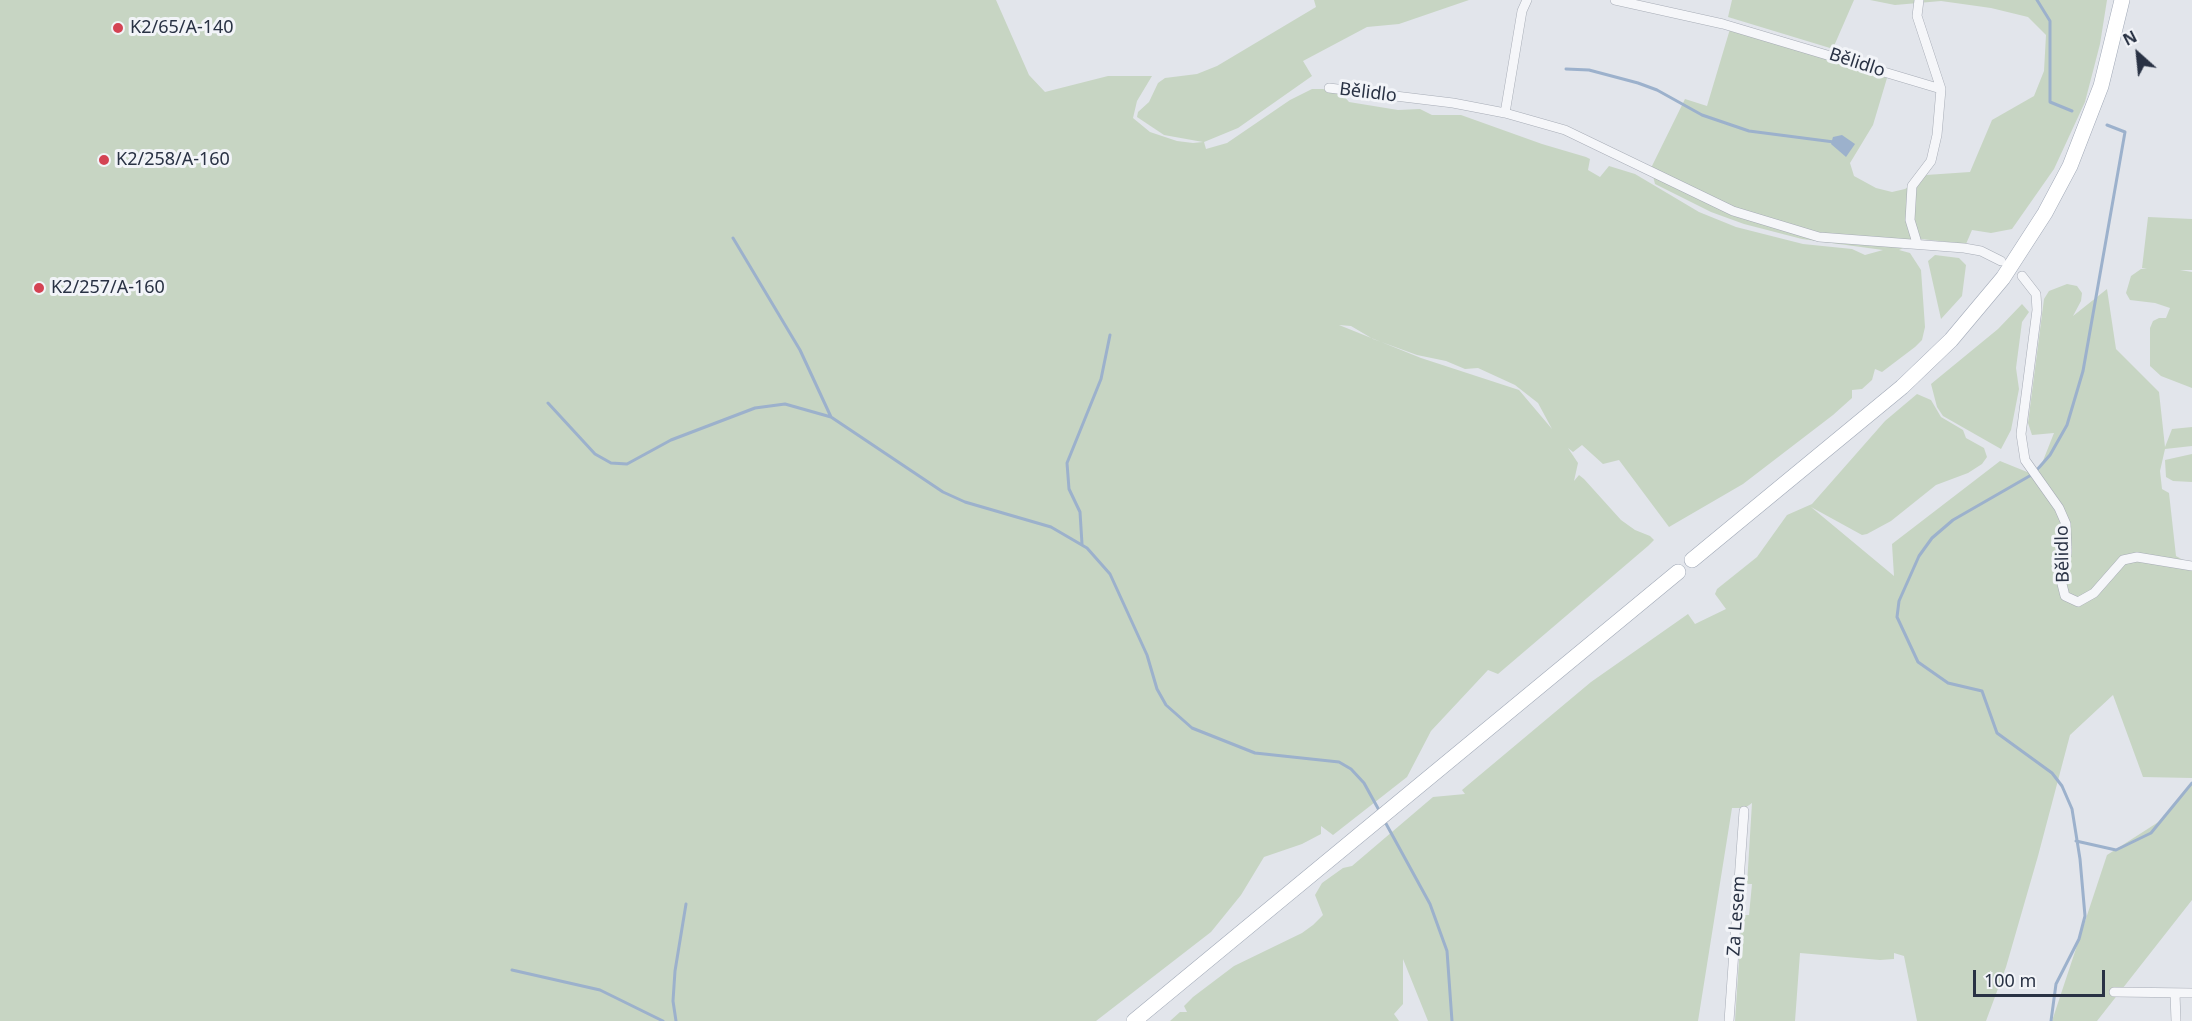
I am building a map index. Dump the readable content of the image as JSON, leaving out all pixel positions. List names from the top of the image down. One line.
{"streets":{"street":["Bělidlo","Za Lesem"]},"places":["K2/65/A-140","K2/258/A-160","K2/257/A-160"],"scale_bar":"100 m","north":"top left"}
